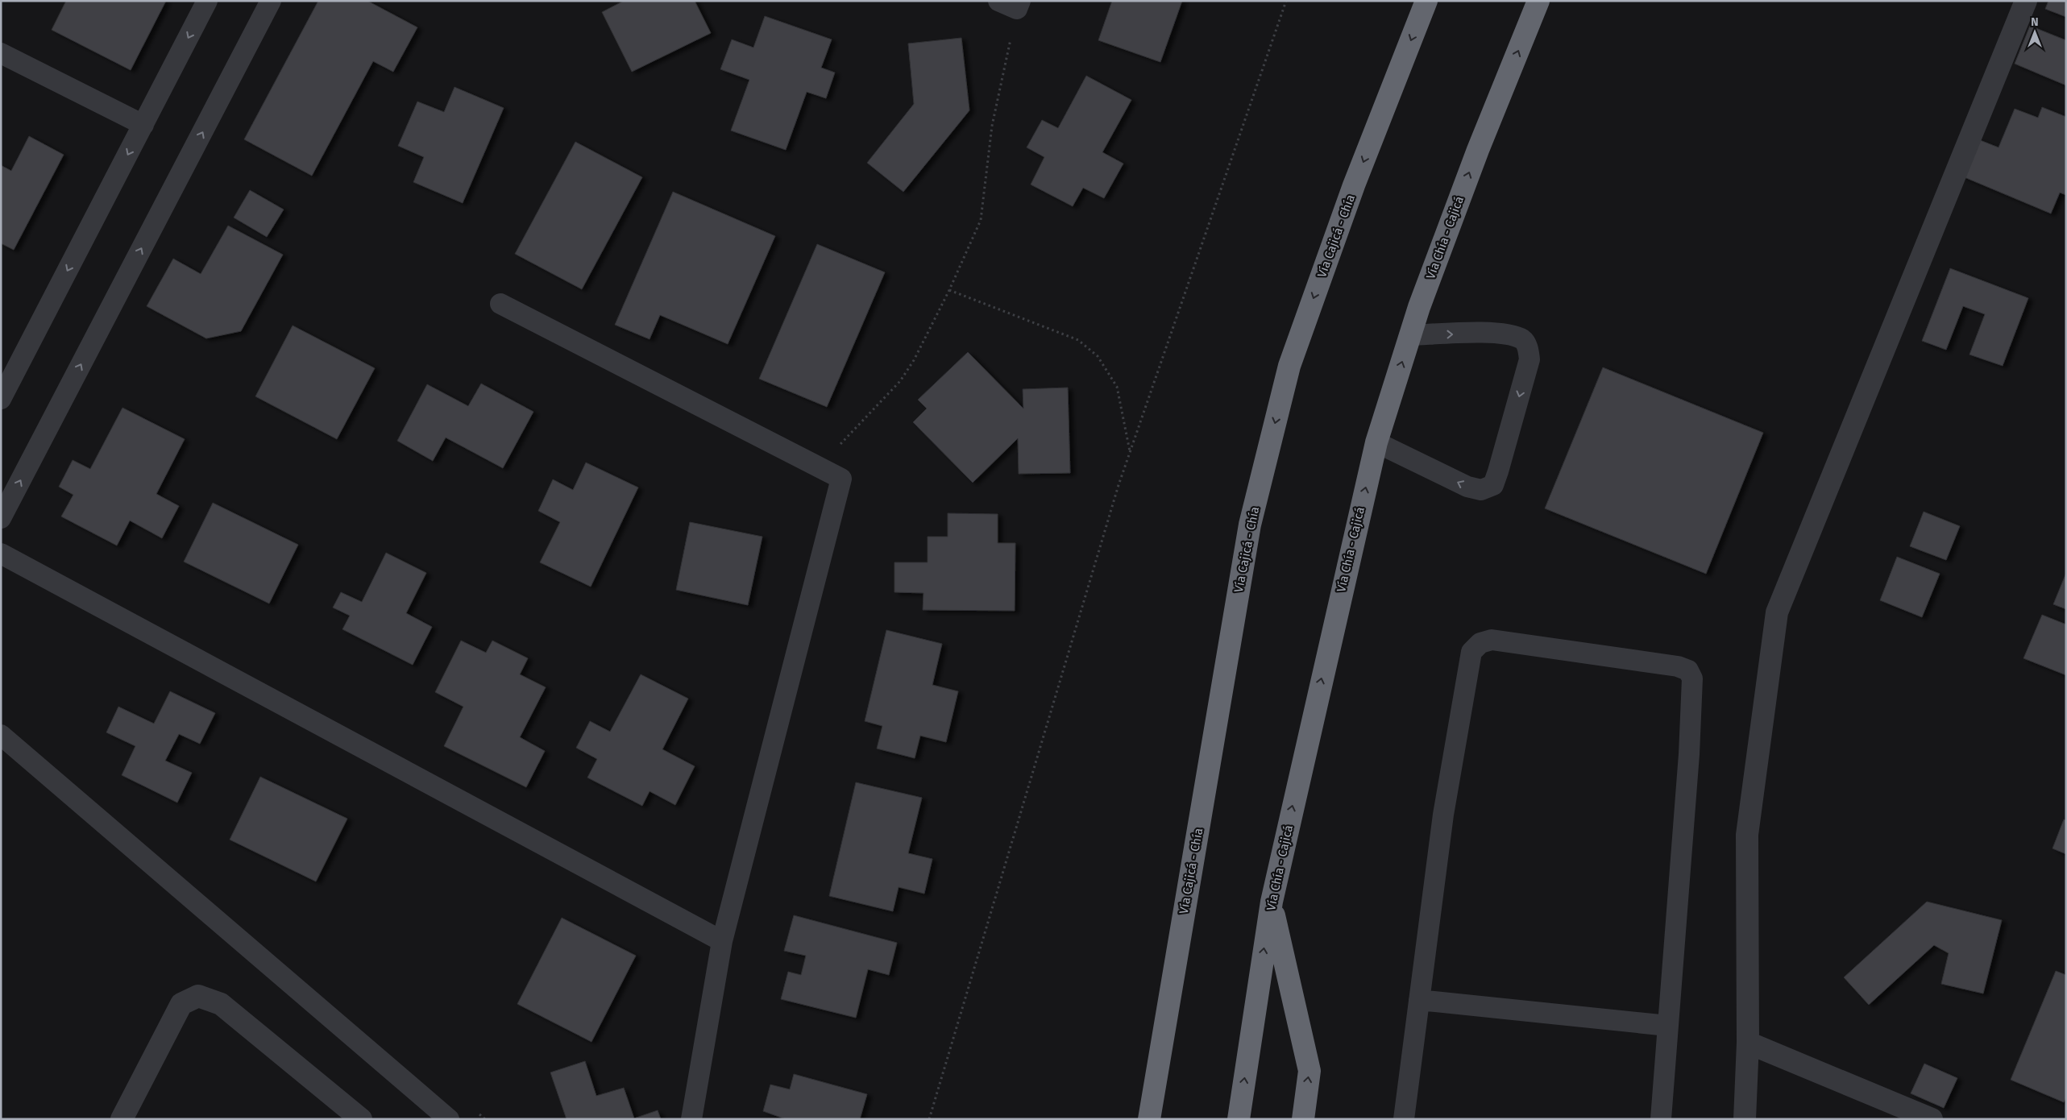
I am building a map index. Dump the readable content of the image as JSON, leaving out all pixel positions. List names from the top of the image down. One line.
{"streets":{"highway":["Vía Cajicá - Chía","Vía Chía - Cajicá"]},"one_way":["Vía Cajicá - Chía","Vía Chía - Cajicá"],"north":"top"}
